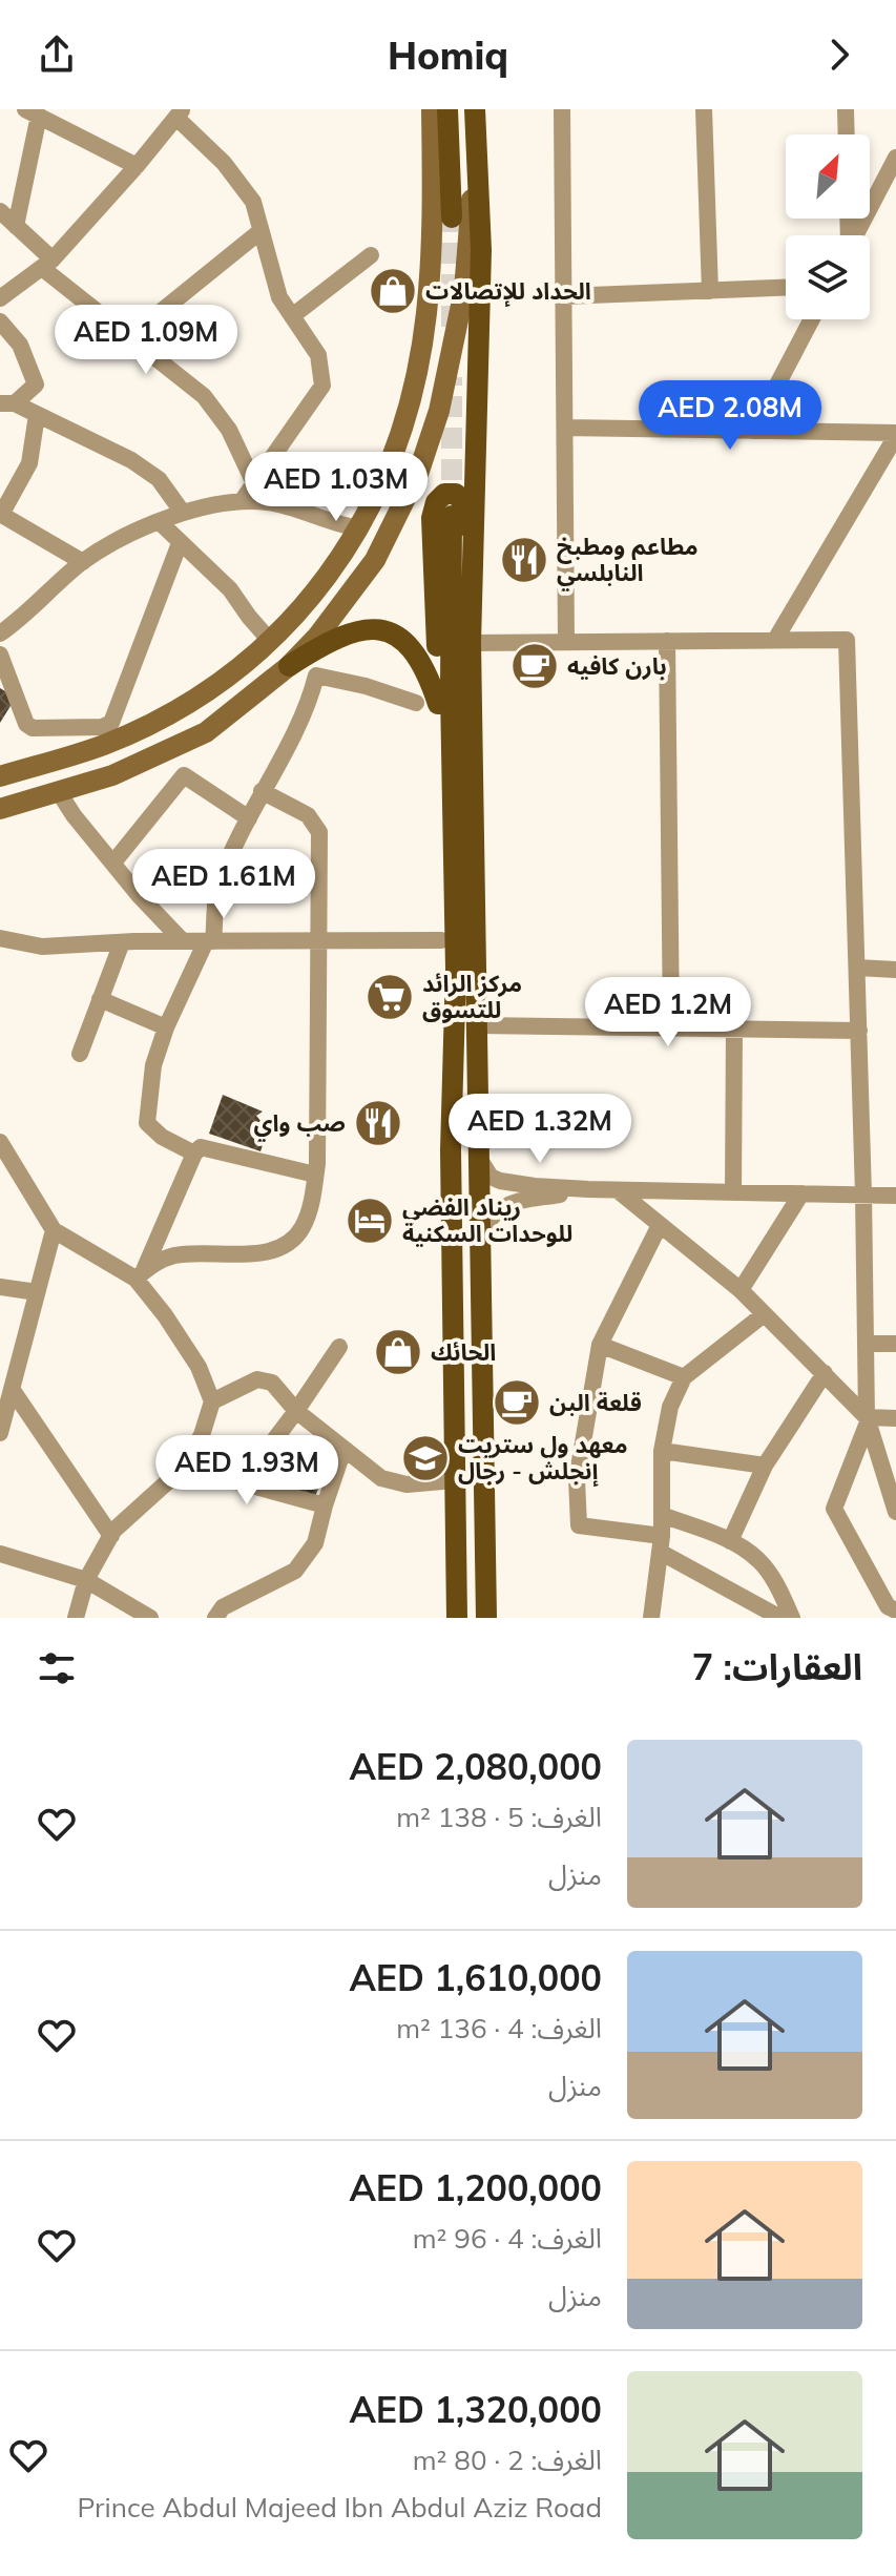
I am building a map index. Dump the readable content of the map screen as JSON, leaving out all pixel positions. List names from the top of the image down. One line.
{"places":{"shop":["الحداد للإتصالات","الحائك"],"restaurant":["مطاعم ومطبخ النابلسي","صب واي"],"cafe":["بارن كافيه","قلعة البن"],"supermarket":["مركز الرائد للتسوق"],"hotel":["ريناد الفضي للوحدات السكنية"],"school or university":["معهد ول ستريت إنجلش - رجال"]},"north":"top right","page":{"header":"Homiq","price":["AED 1.09M","AED 2.08M","AED 1.03M","AED 1.61M","AED 1.2M","AED 1.32M","AED 1.93M"],"heading":"العقارات: 7","list":[{"name":"AED 2,080,000","note":"الغرف: 5 · 138 m² · منزل"},{"name":"AED 1,610,000","note":"الغرف: 4 · 136 m² · منزل"},{"name":"AED 1,200,000","note":"الغرف: 4 · 96 m² · منزل"},{"name":"AED 1,320,000","note":"الغرف: 2 · 80 m² · Prince Abdul Majeed Ibn Abdul Aziz Road"}]}}
